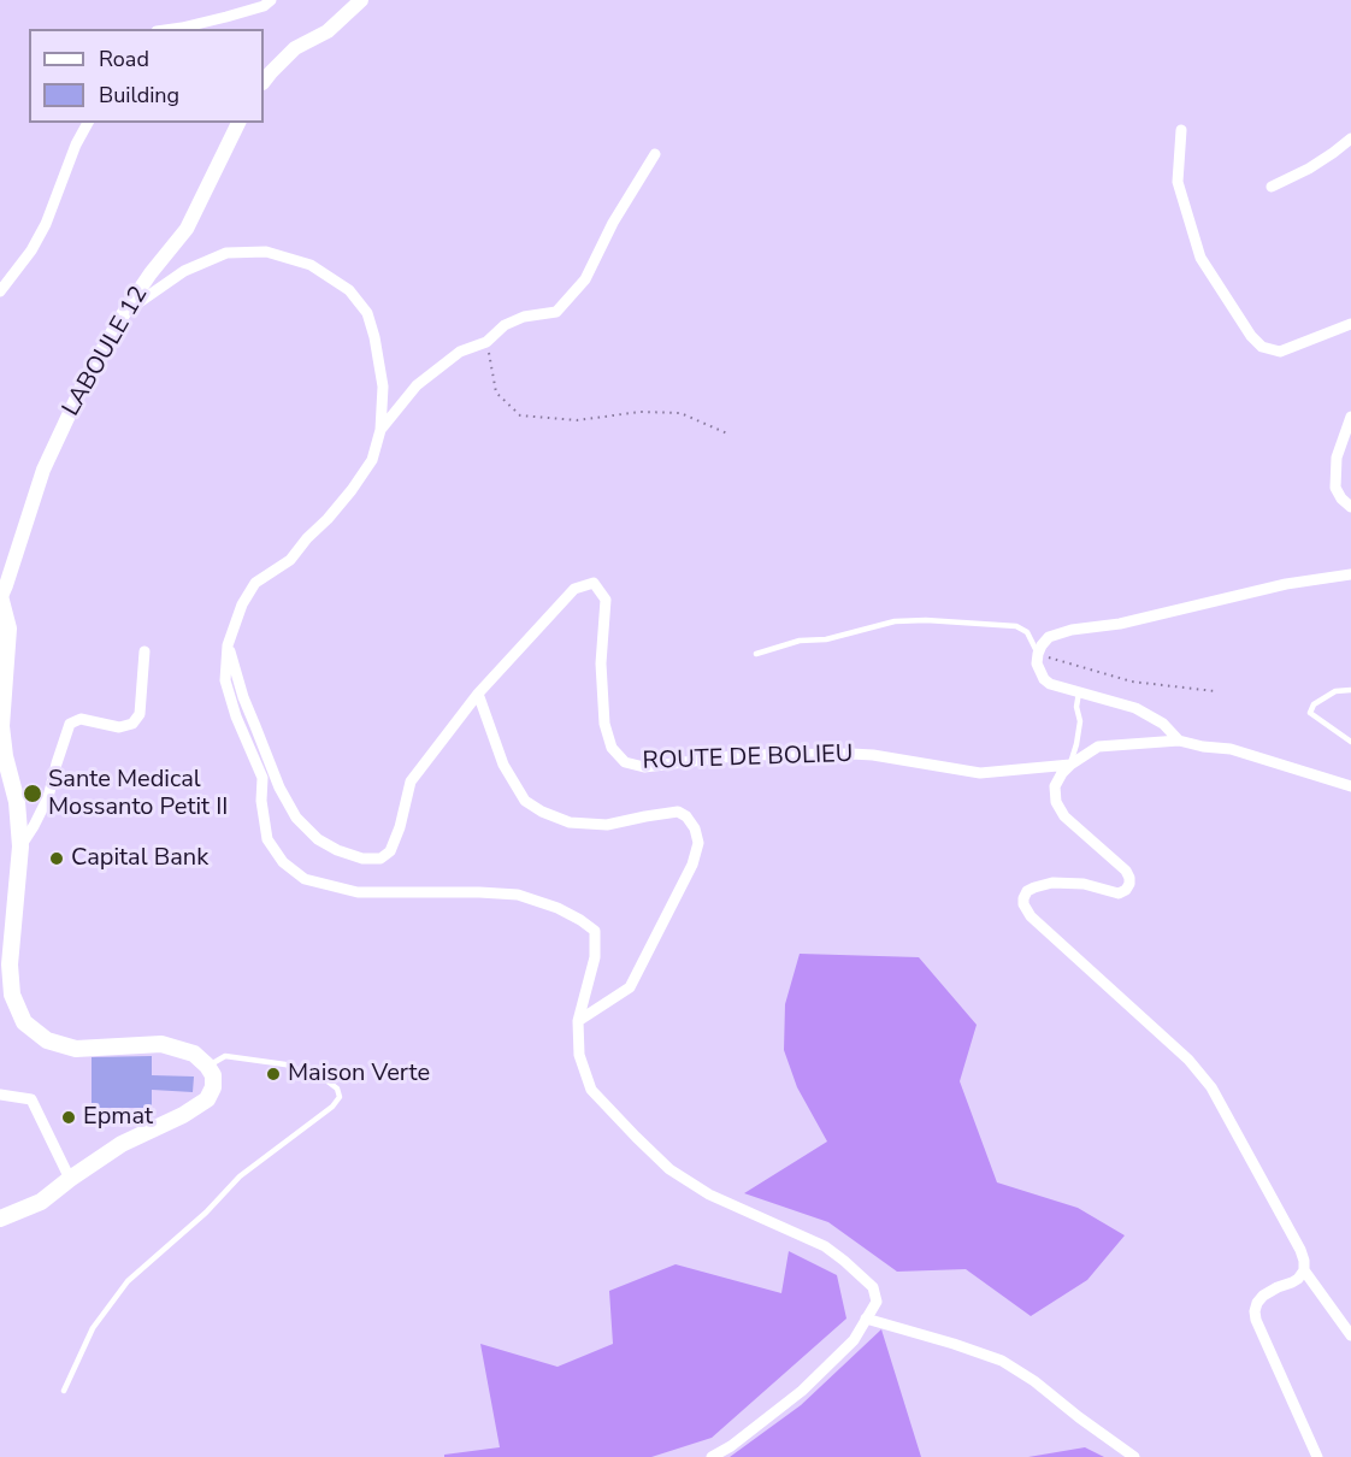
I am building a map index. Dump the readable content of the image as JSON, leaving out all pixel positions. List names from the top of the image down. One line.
{"streets":{"street":["LABOULE 12","ROUTE DE BOLIEU"]},"places":["Sante Medical Mossanto Petit II","Capital Bank","Maison Verte","Epmat"],"legend":["Road","Building"]}
